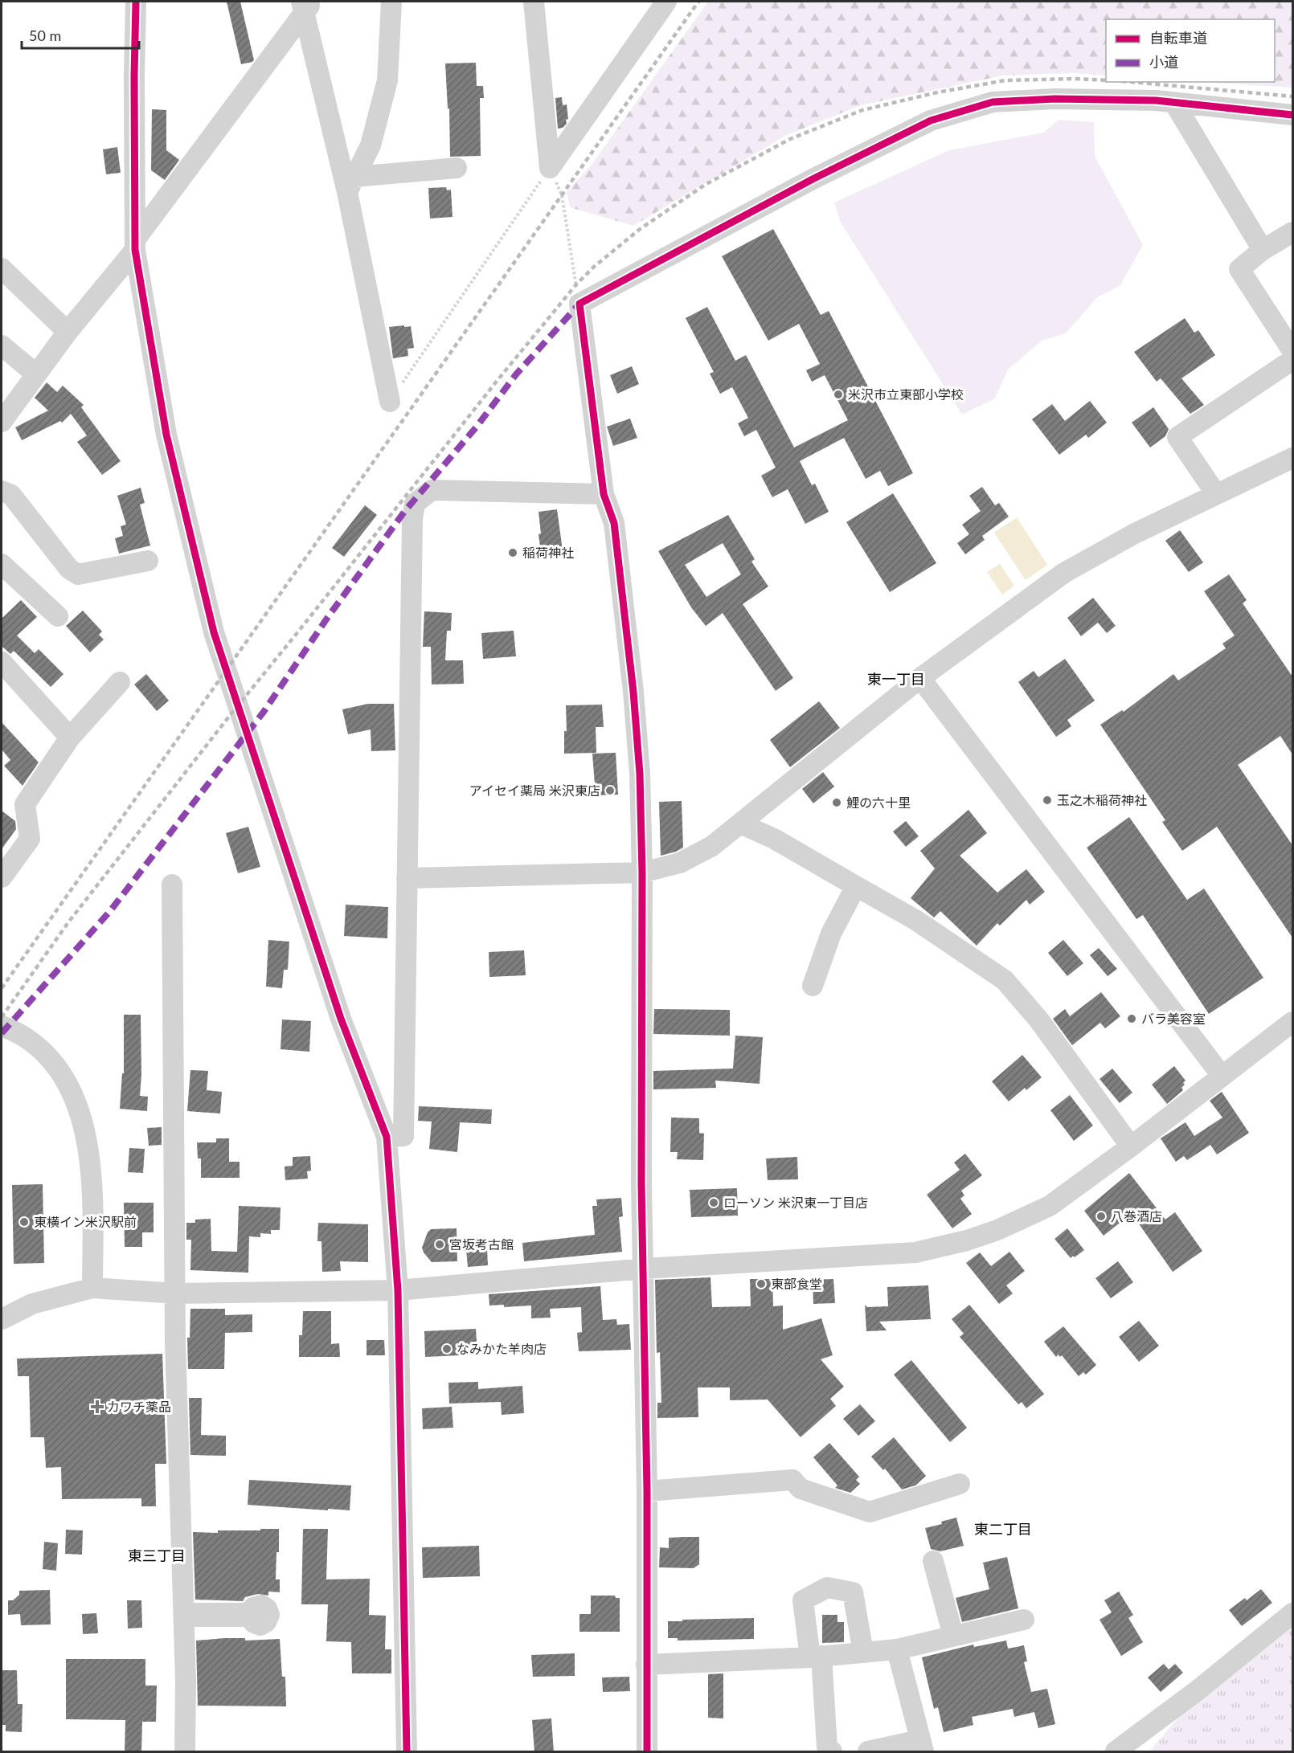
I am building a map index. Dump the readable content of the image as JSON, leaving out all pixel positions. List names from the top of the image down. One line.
{"districts":["東一丁目","東二丁目","東三丁目"],"places":{"other":["米沢市立東部小学校","稲荷神社","アイセイ薬局 米沢東店","玉之木稲荷神社","鯉の六十里","バラ美容室","ローソン 米沢東一丁目店","八巻酒店","東横イン米沢駅前","宮坂考古館","東部食堂","なみかた羊肉店"],"health":["カワチ薬品"]},"legend":["自転車道","小道"],"scale_bar":"50 m"}
